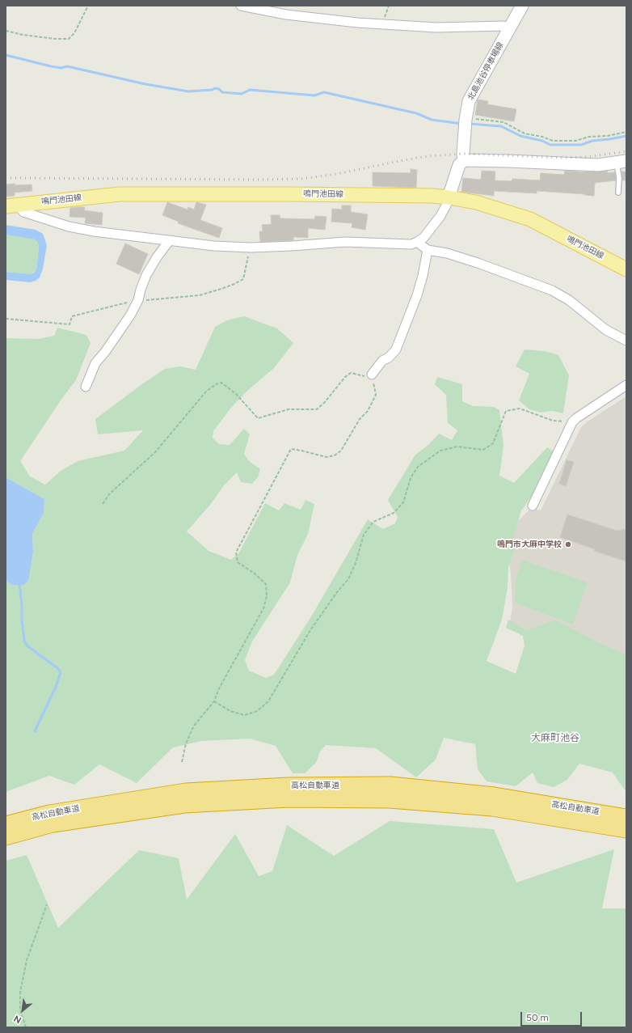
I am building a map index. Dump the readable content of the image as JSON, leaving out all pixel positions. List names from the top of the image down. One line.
{"streets":{"highway":["高松自動車道"],"main road":["北島池谷停車場線","鳴門池田線"]},"districts":["大麻町池谷"],"places":["鳴門市大麻中学校"],"scale_bar":"50 m","north":"bottom left"}
